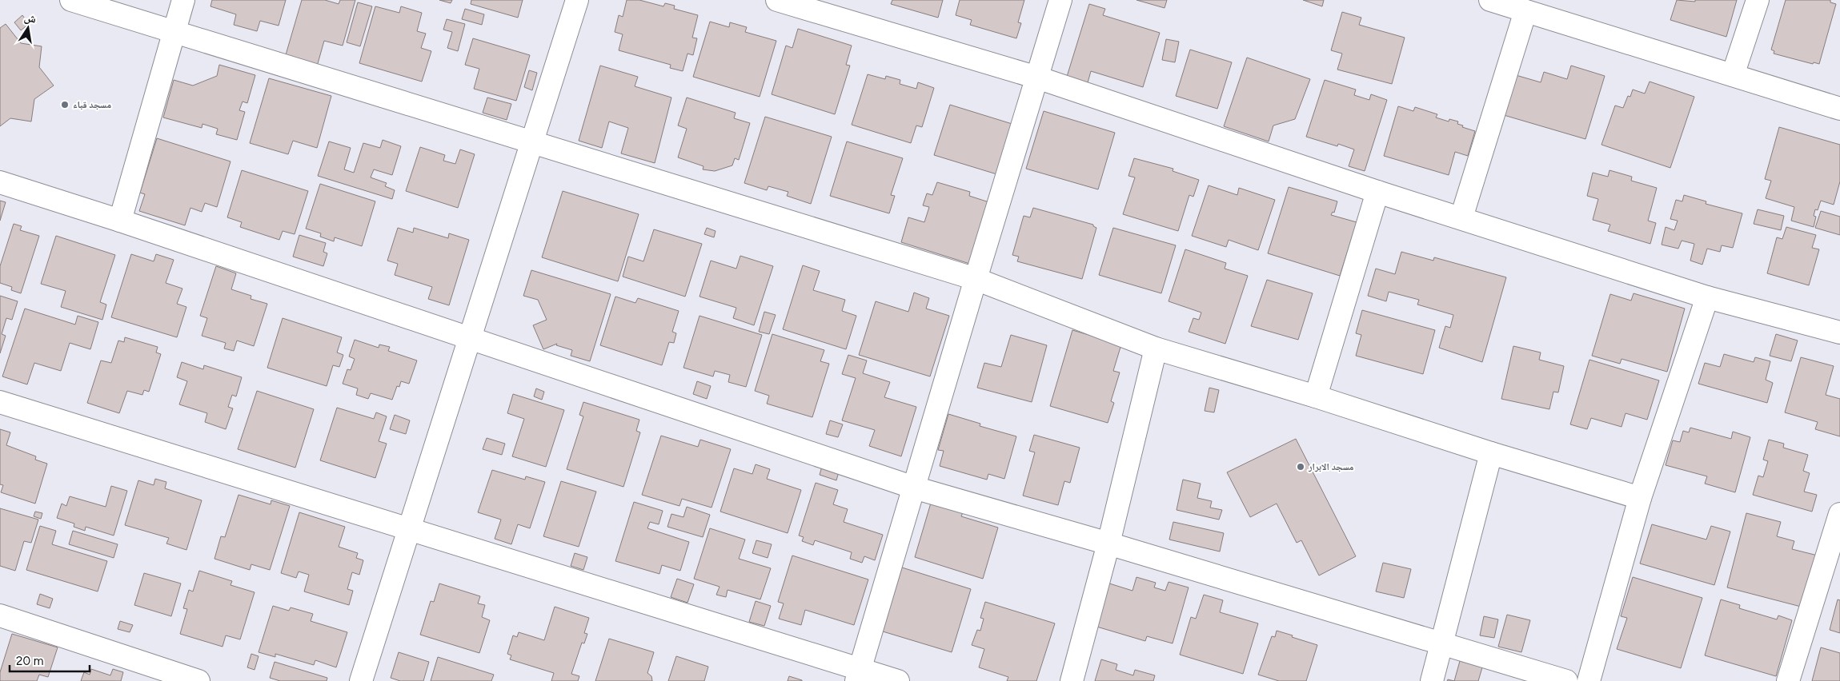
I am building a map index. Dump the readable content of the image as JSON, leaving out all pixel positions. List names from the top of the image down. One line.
{"places":["مسجد قباء","مسجد الابرار"],"scale_bar":"20 m","north":"top"}
